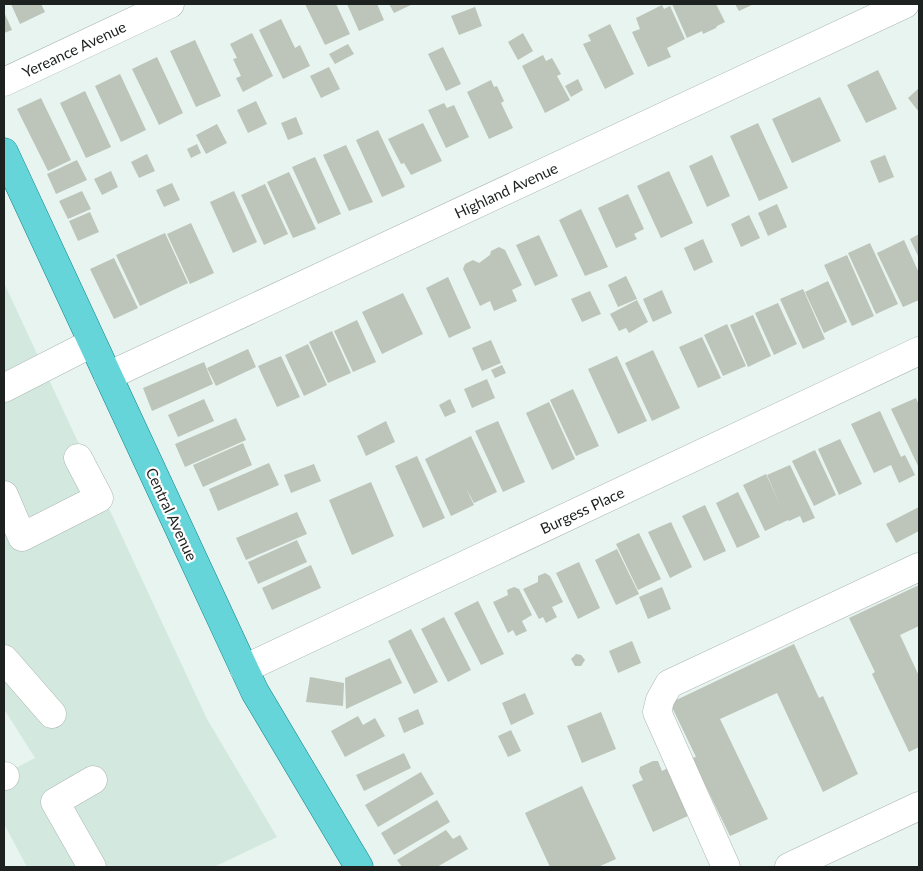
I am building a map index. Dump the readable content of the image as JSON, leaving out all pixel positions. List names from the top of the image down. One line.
{"streets":{"main road":["Central Avenue"],"street":["Yereance Avenue","Highland Avenue","Burgess Place"]},"crossings":[["Highland Avenue","Central Avenue"],["Burgess Place","Central Avenue"]]}
